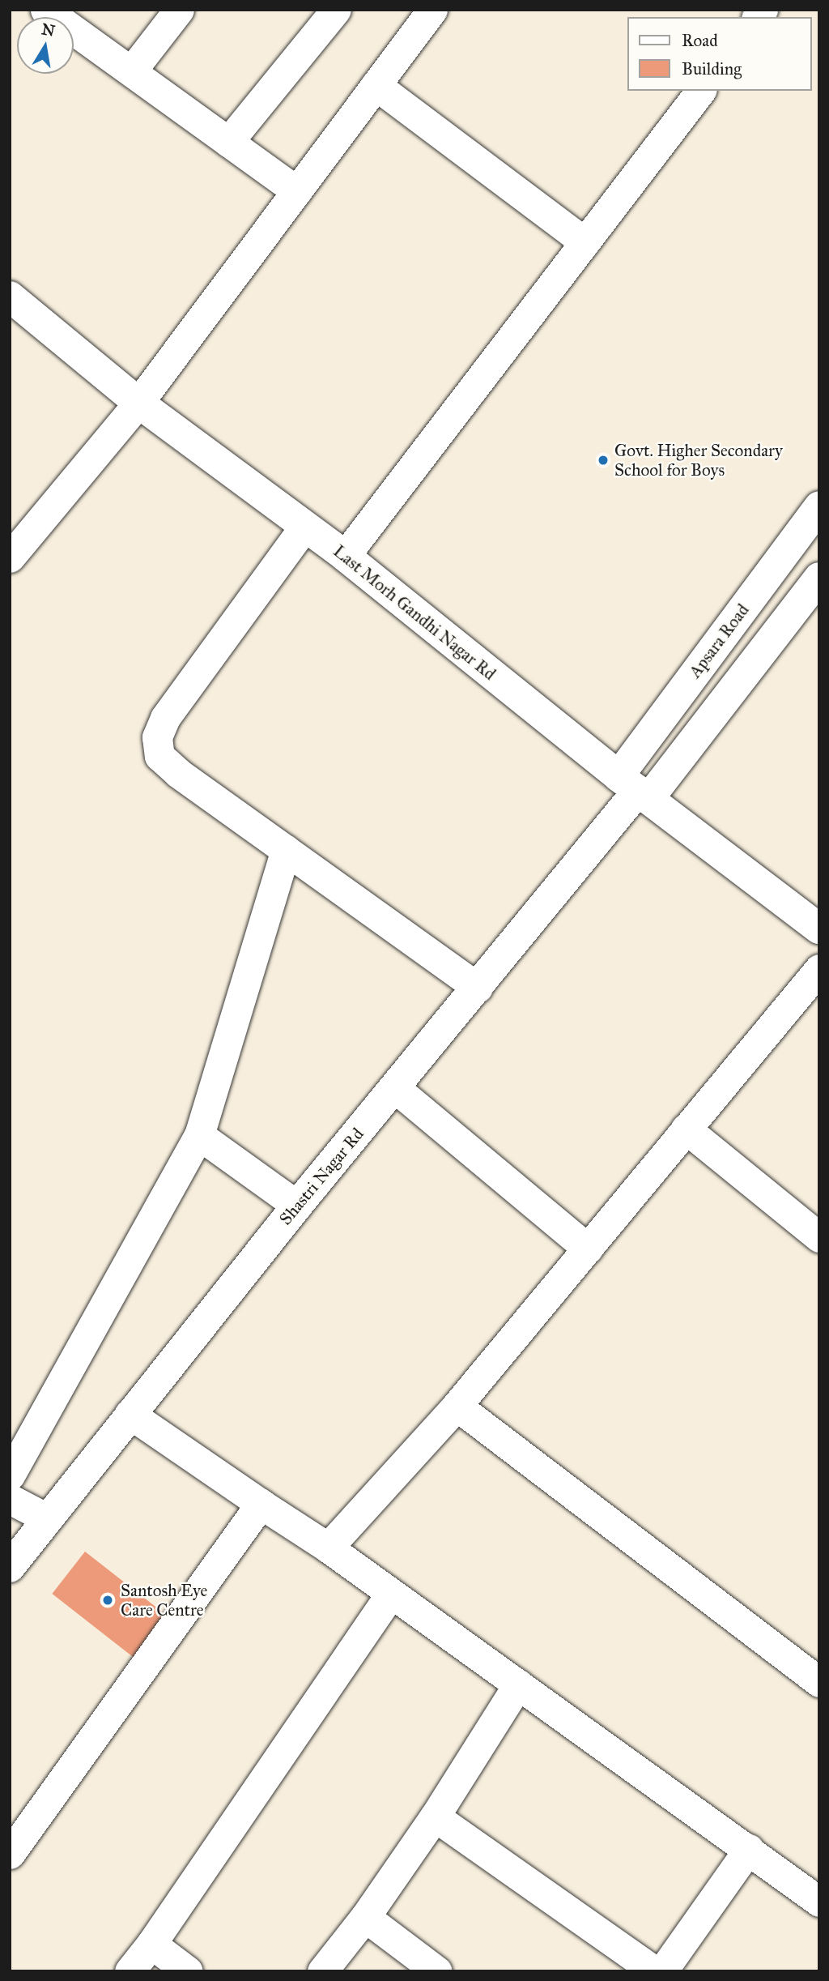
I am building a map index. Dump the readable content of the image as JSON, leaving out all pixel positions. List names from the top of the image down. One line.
{"streets":{"street":["Last Morh Gandhi Nagar Rd","Apsara Road","Shastri Nagar Rd"]},"crossings":[["Last Morh Gandhi Nagar Rd","Apsara Road"],["Last Morh Gandhi Nagar Rd","Shastri Nagar Rd"],["Apsara Road","Shastri Nagar Rd"]],"places":["Govt. Higher Secondary School for Boys","Santosh Eye Care Centre"],"legend":["Road","Building"],"north":"top"}
